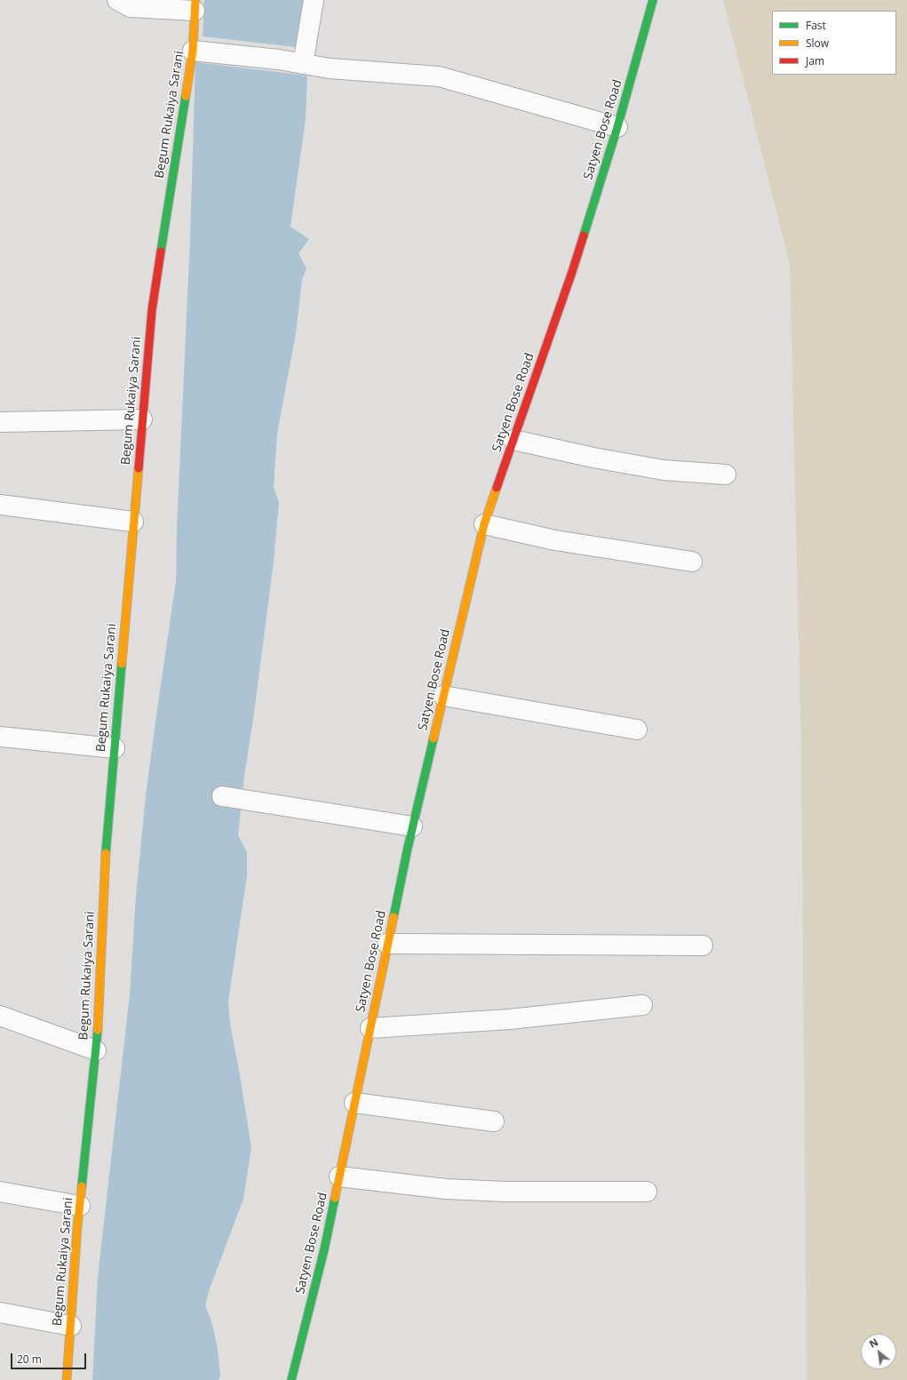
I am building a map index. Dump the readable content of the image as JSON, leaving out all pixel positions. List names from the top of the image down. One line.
{"streets":{"main road":["Begum Rukaiya Sarani","Satyen Bose Road"]},"legend":["Fast","Slow","Jam"],"scale_bar":"20 m","north":"top left"}
